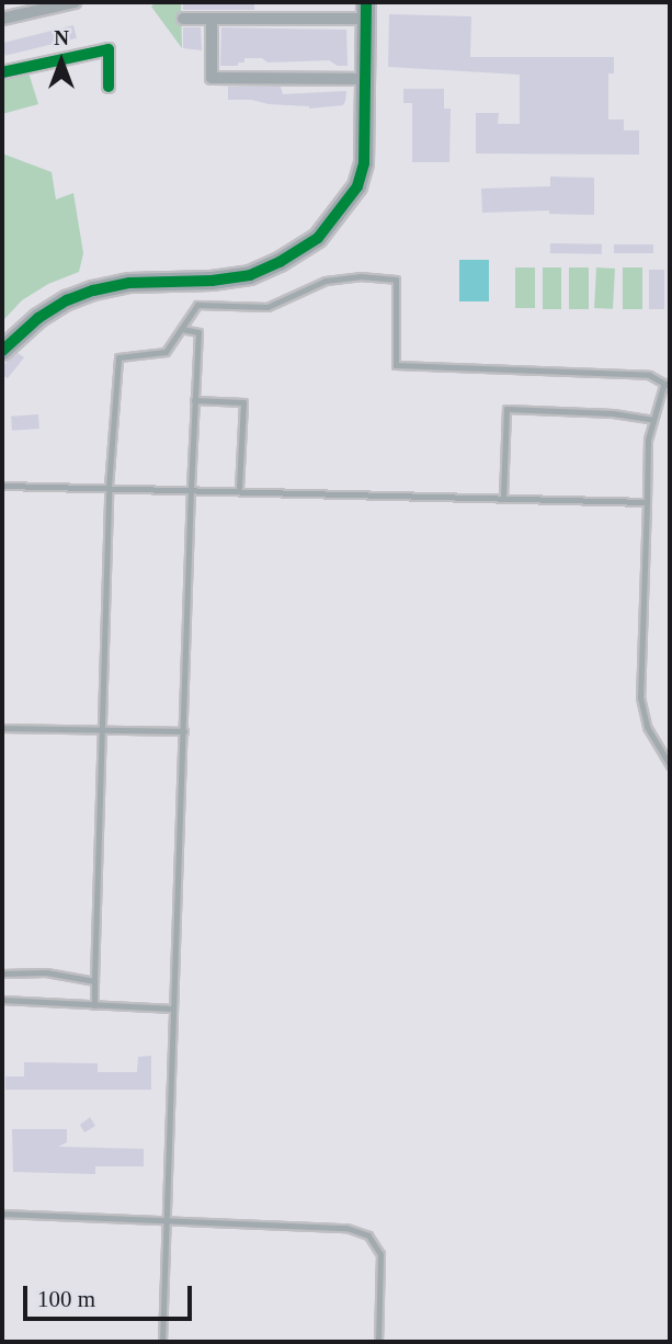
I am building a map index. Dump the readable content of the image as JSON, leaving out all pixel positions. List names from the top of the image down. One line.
{"scale_bar":"100 m","north":"top"}
